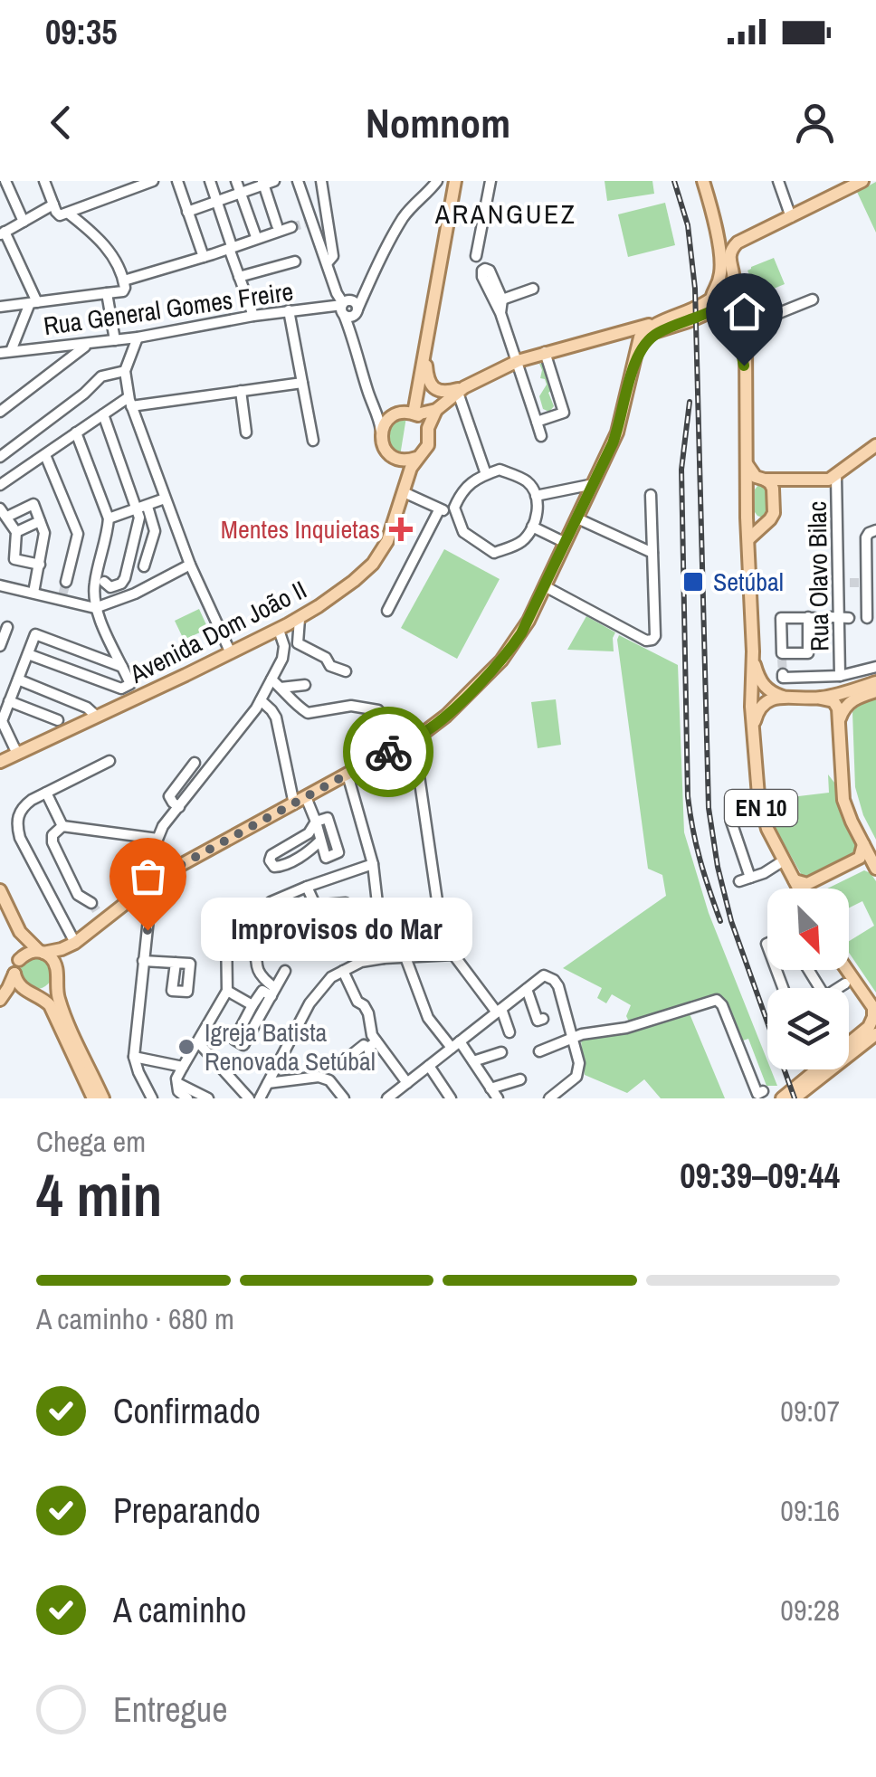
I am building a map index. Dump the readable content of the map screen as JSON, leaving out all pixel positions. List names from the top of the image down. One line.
{"streets":{"main road":["Avenida Dom João II","EN 10"],"street":["Rua General Gomes Freire","Rua Olavo Bilac"]},"districts":["ARANGUEZ"],"places":{"health":["Mentes Inquietas"],"transit":["Setúbal"],"other":["Improvisos do Mar","Igreja Batista Renovada Setúbal"]},"north":"bottom right","page":{"status":"09:35","header":"Nomnom","bubble":"Improvisos do Mar","heading":["4 min","Chega em","09:39–09:44"],"bar":"A caminho · 680 m","list":[["Confirmado","09:07"],["Preparando","09:16"],["A caminho","09:28"],"Entregue"]}}
